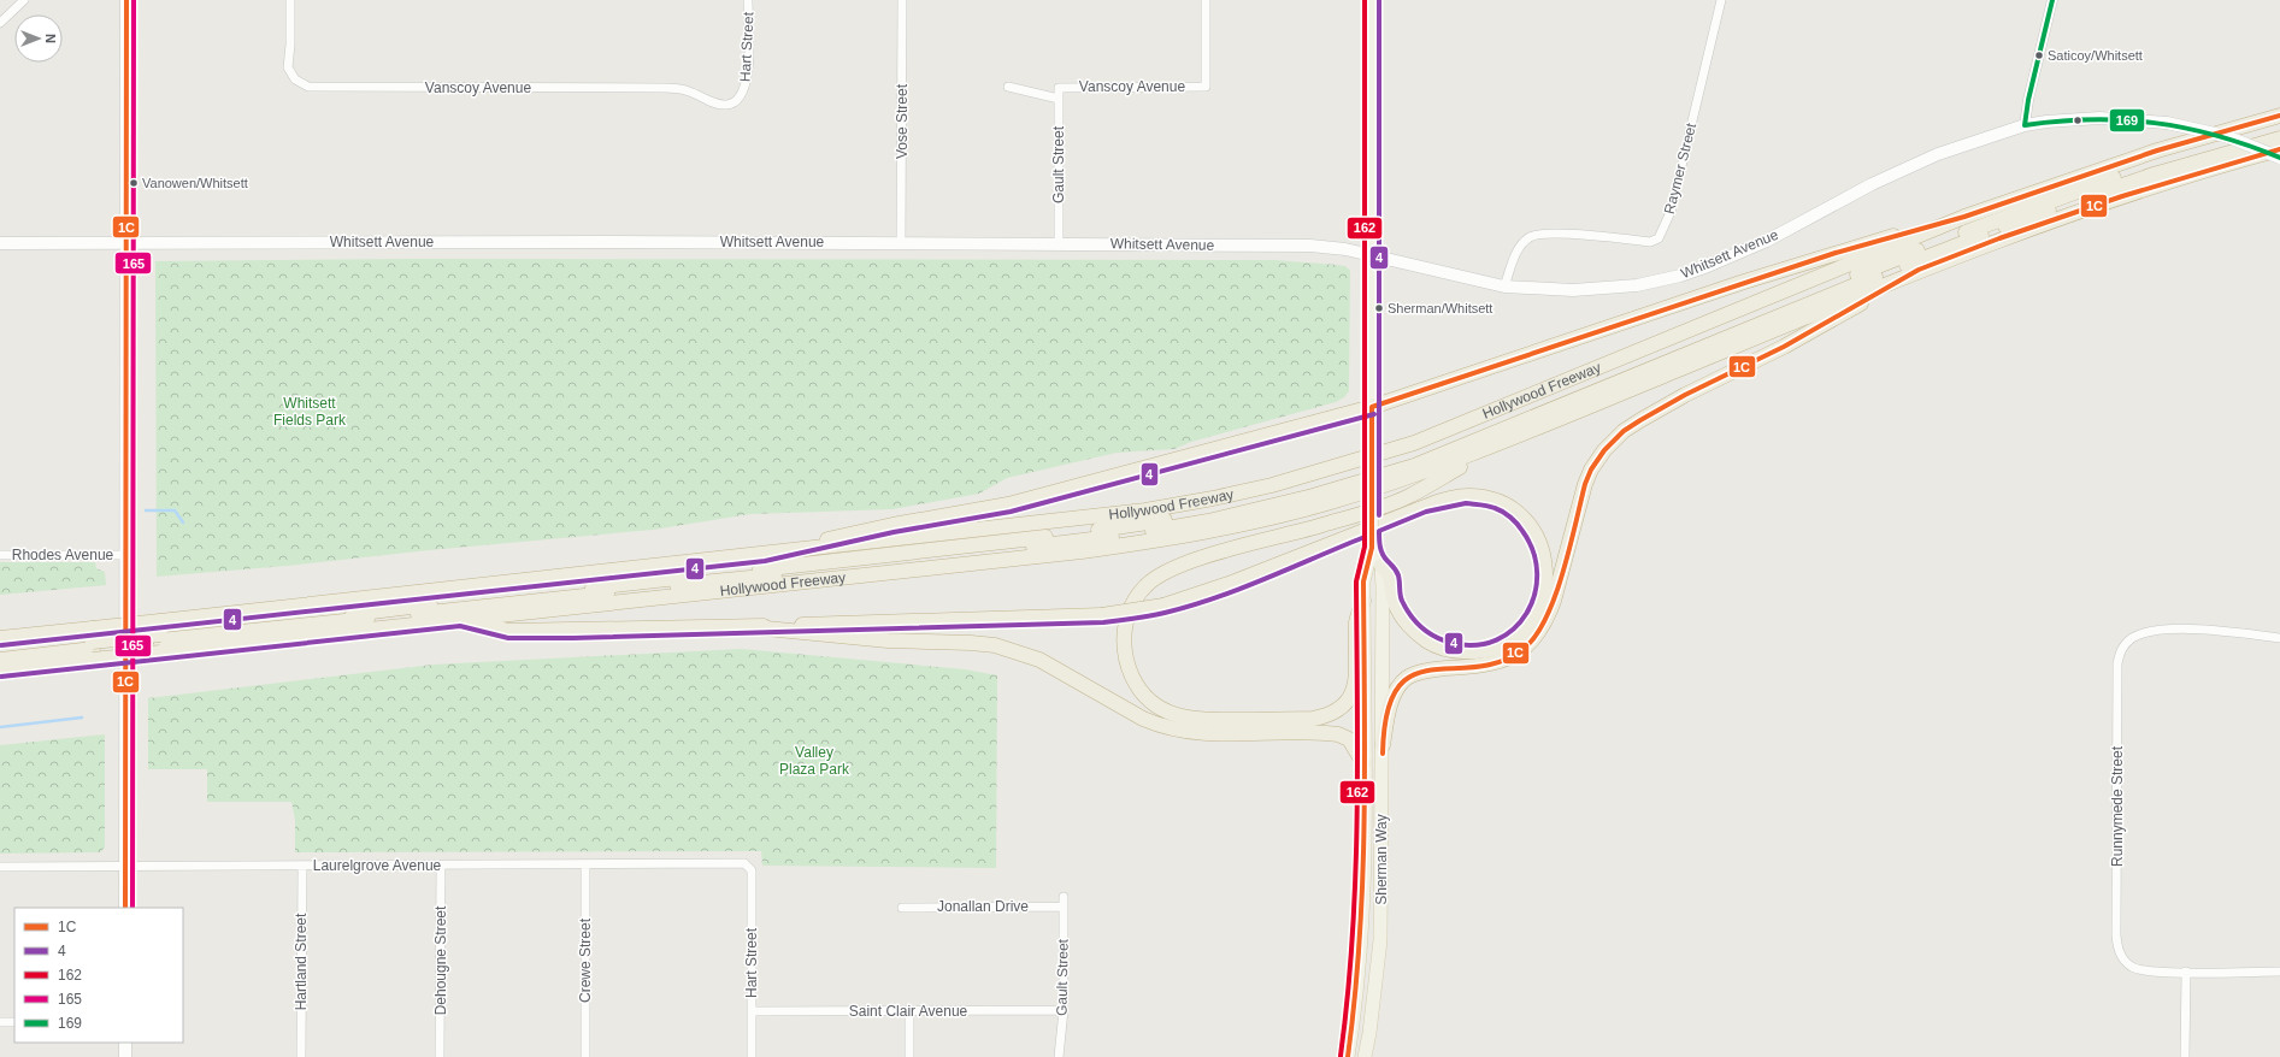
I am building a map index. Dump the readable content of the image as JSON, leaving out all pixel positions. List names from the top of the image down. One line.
{"streets":{"highway":["Hollywood Freeway"],"main road":["Whitsett Avenue","Sherman Way"],"street":["Hart Street","Vanscoy Avenue","Vose Street","Gault Street","Raymer Street","Rhodes Avenue","Runnymede Street","Laurelgrove Avenue","Jonallan Drive","Dehougne Street","Crewe Street","Hartland Street","Saint Clair Avenue"]},"crossings":[["Hart Street","Vanscoy Avenue"],["Hart Street","Laurelgrove Avenue"],["Hart Street","Saint Clair Avenue"],["Vanscoy Avenue","Gault Street"],["Vose Street","Whitsett Avenue"],["Gault Street","Whitsett Avenue"],["Gault Street","Jonallan Drive"],["Gault Street","Saint Clair Avenue"],["Raymer Street","Whitsett Avenue"],["Whitsett Avenue","Sherman Way"],["Laurelgrove Avenue","Dehougne Street"],["Laurelgrove Avenue","Crewe Street"],["Laurelgrove Avenue","Hartland Street"]],"parks":["Whitsett Fields Park","Valley Plaza Park"],"places":["Saticoy/Whitsett","Vanowen/Whitsett","Sherman/Whitsett"],"lines":["transit line 1C","transit line 4","transit line 162","transit line 165","transit line 169"],"legend":["1C","4","162","165","169"],"north":"right"}
